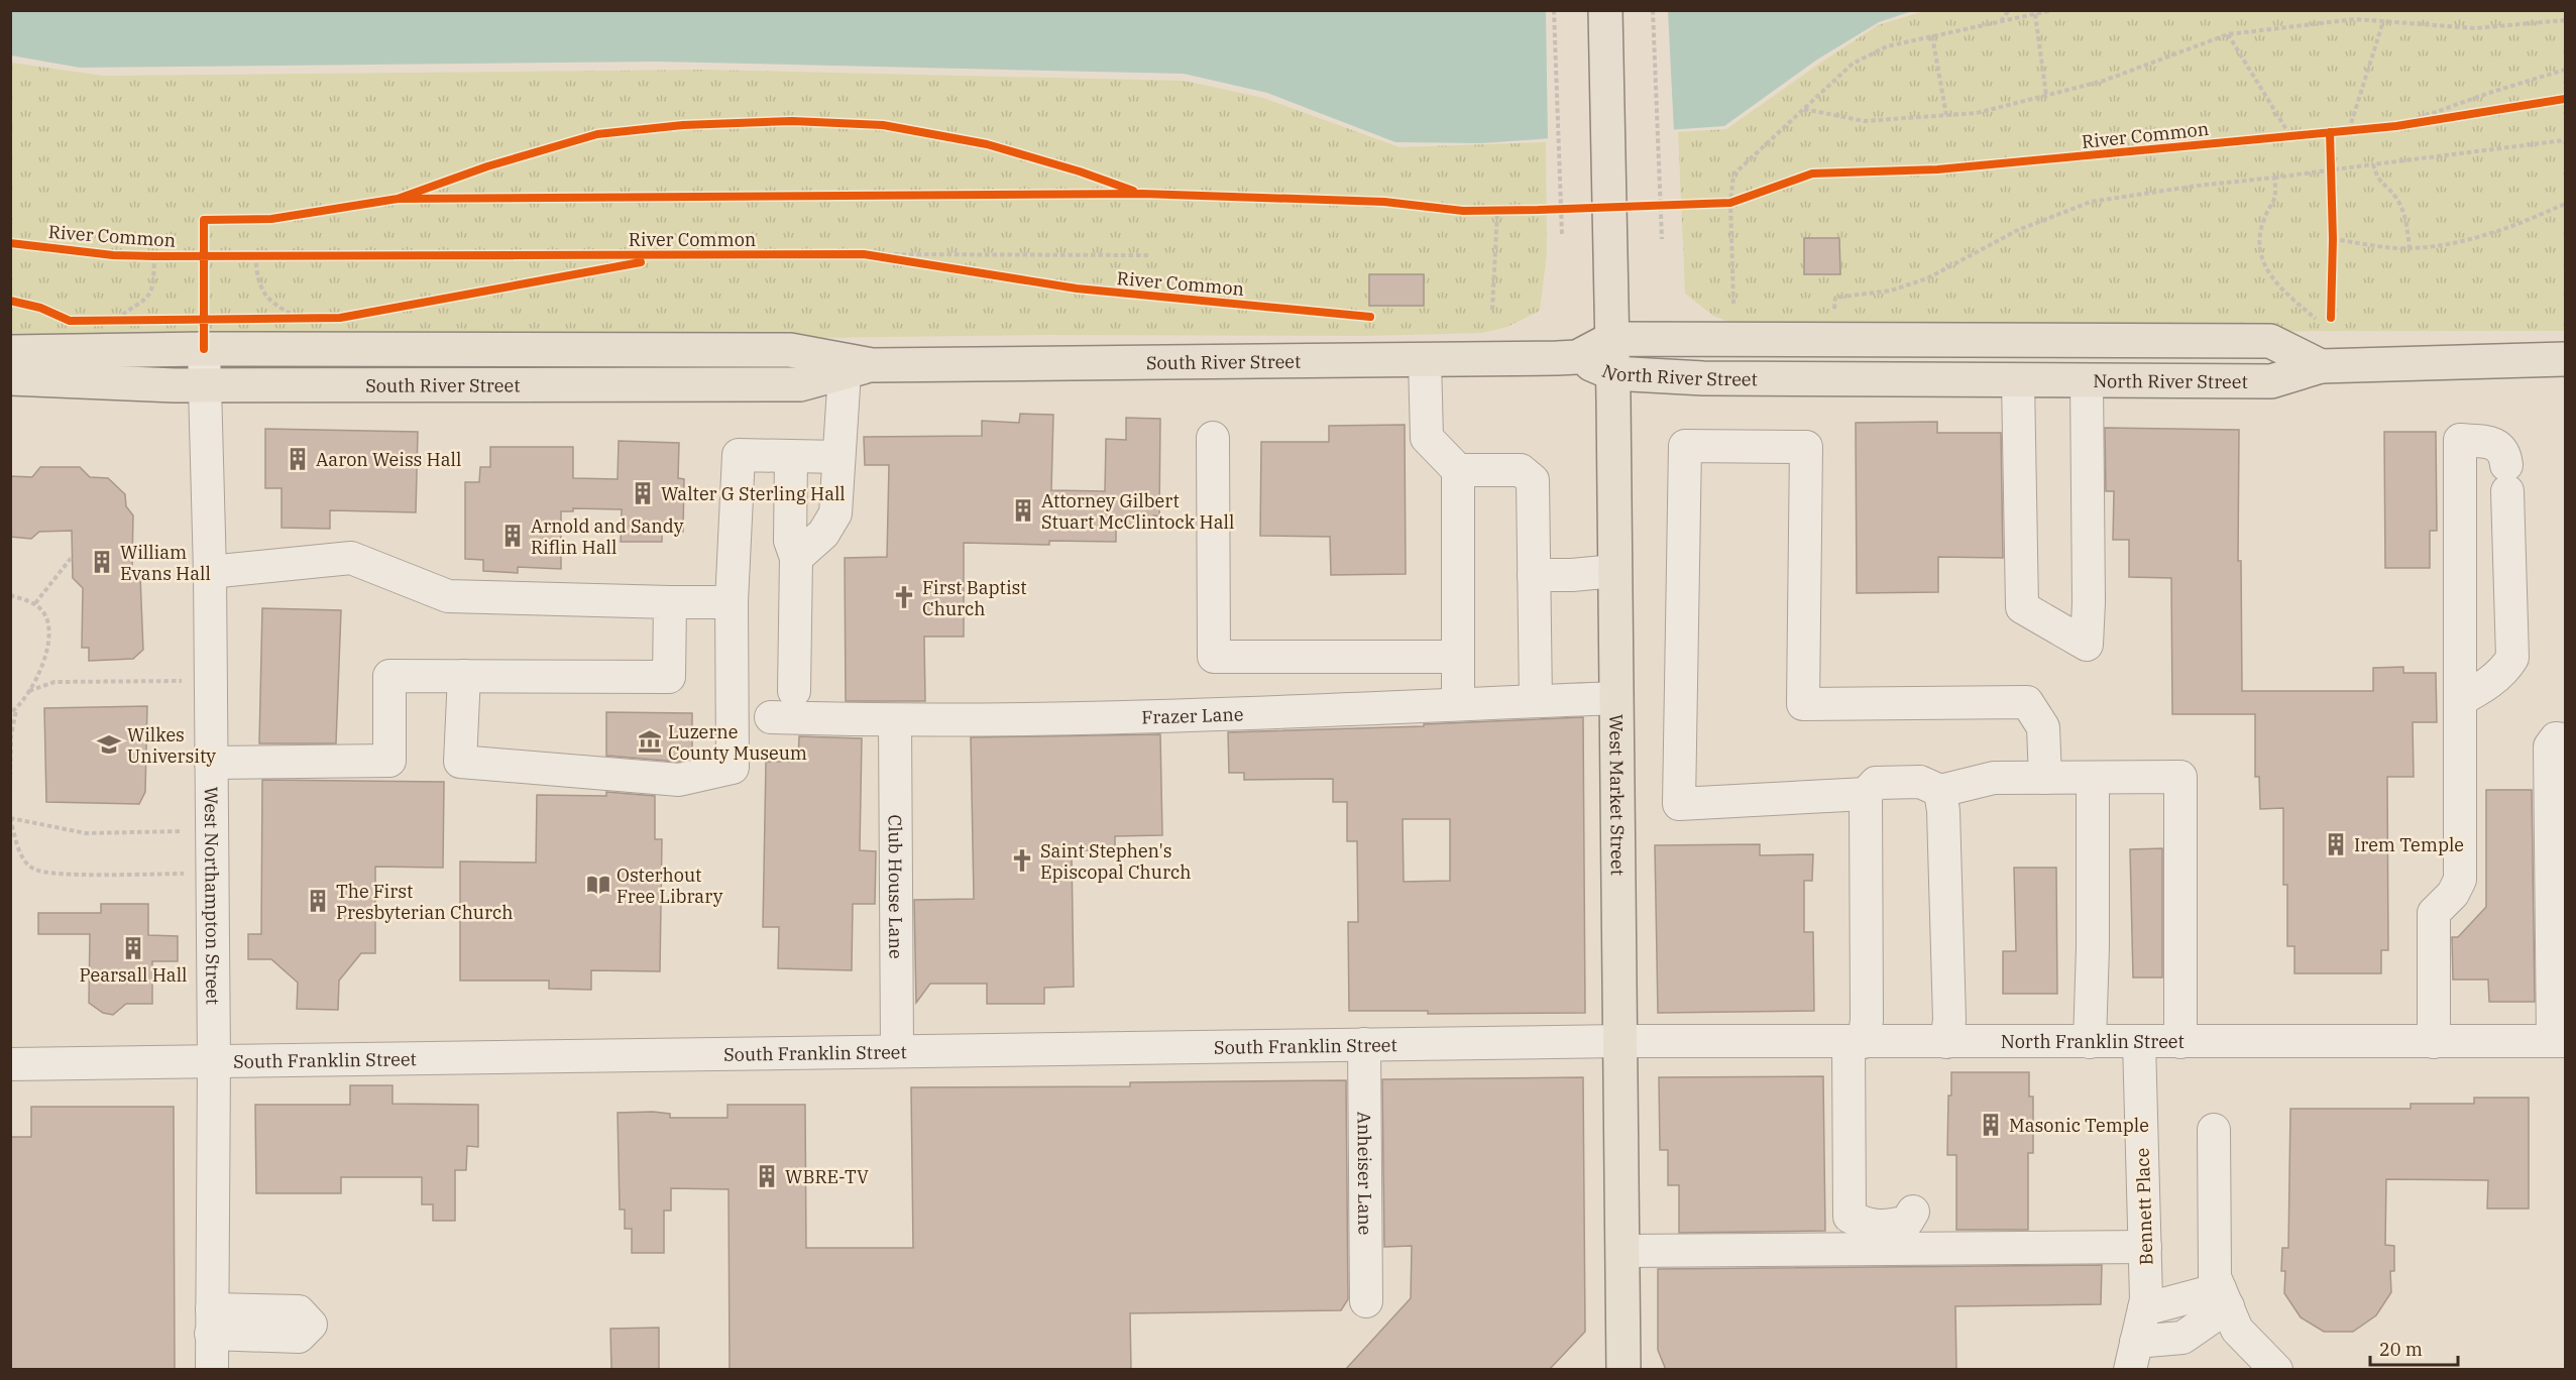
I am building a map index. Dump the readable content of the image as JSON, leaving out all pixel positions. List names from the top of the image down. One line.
{"streets":{"main road":["South River Street","North River Street","West Market Street"],"street":["Frazer Lane","Club House Lane","West Northampton Street","North Franklin Street","South Franklin Street","Anheiser Lane","Bennett Place"],"cycle path":["River Common"]},"crossings":[["South River Street","North River Street"],["South River Street","West Northampton Street"],["North River Street","West Market Street"],["Frazer Lane","West Market Street"],["Frazer Lane","Club House Lane"],["West Market Street","North Franklin Street"],["West Market Street","South Franklin Street"],["Club House Lane","South Franklin Street"],["West Northampton Street","South Franklin Street"],["North Franklin Street","South Franklin Street"],["North Franklin Street","Bennett Place"],["South Franklin Street","Anheiser Lane"]],"places":{"building":["Aaron Weiss Hall","Walter G Sterling Hall","Attorney Gilbert Stuart McClintock Hall","Arnold and Sandy Riflin Hall","William Evans Hall","Irem Temple","The First Presbyterian Church","Pearsall Hall","Masonic Temple","WBRE-TV"],"church":["First Baptist Church","Saint Stephen's Episcopal Church"],"museum":["Luzerne County Museum"],"school or university":["Wilkes University"],"library":["Osterhout Free Library"]},"scale_bar":"20 m"}
